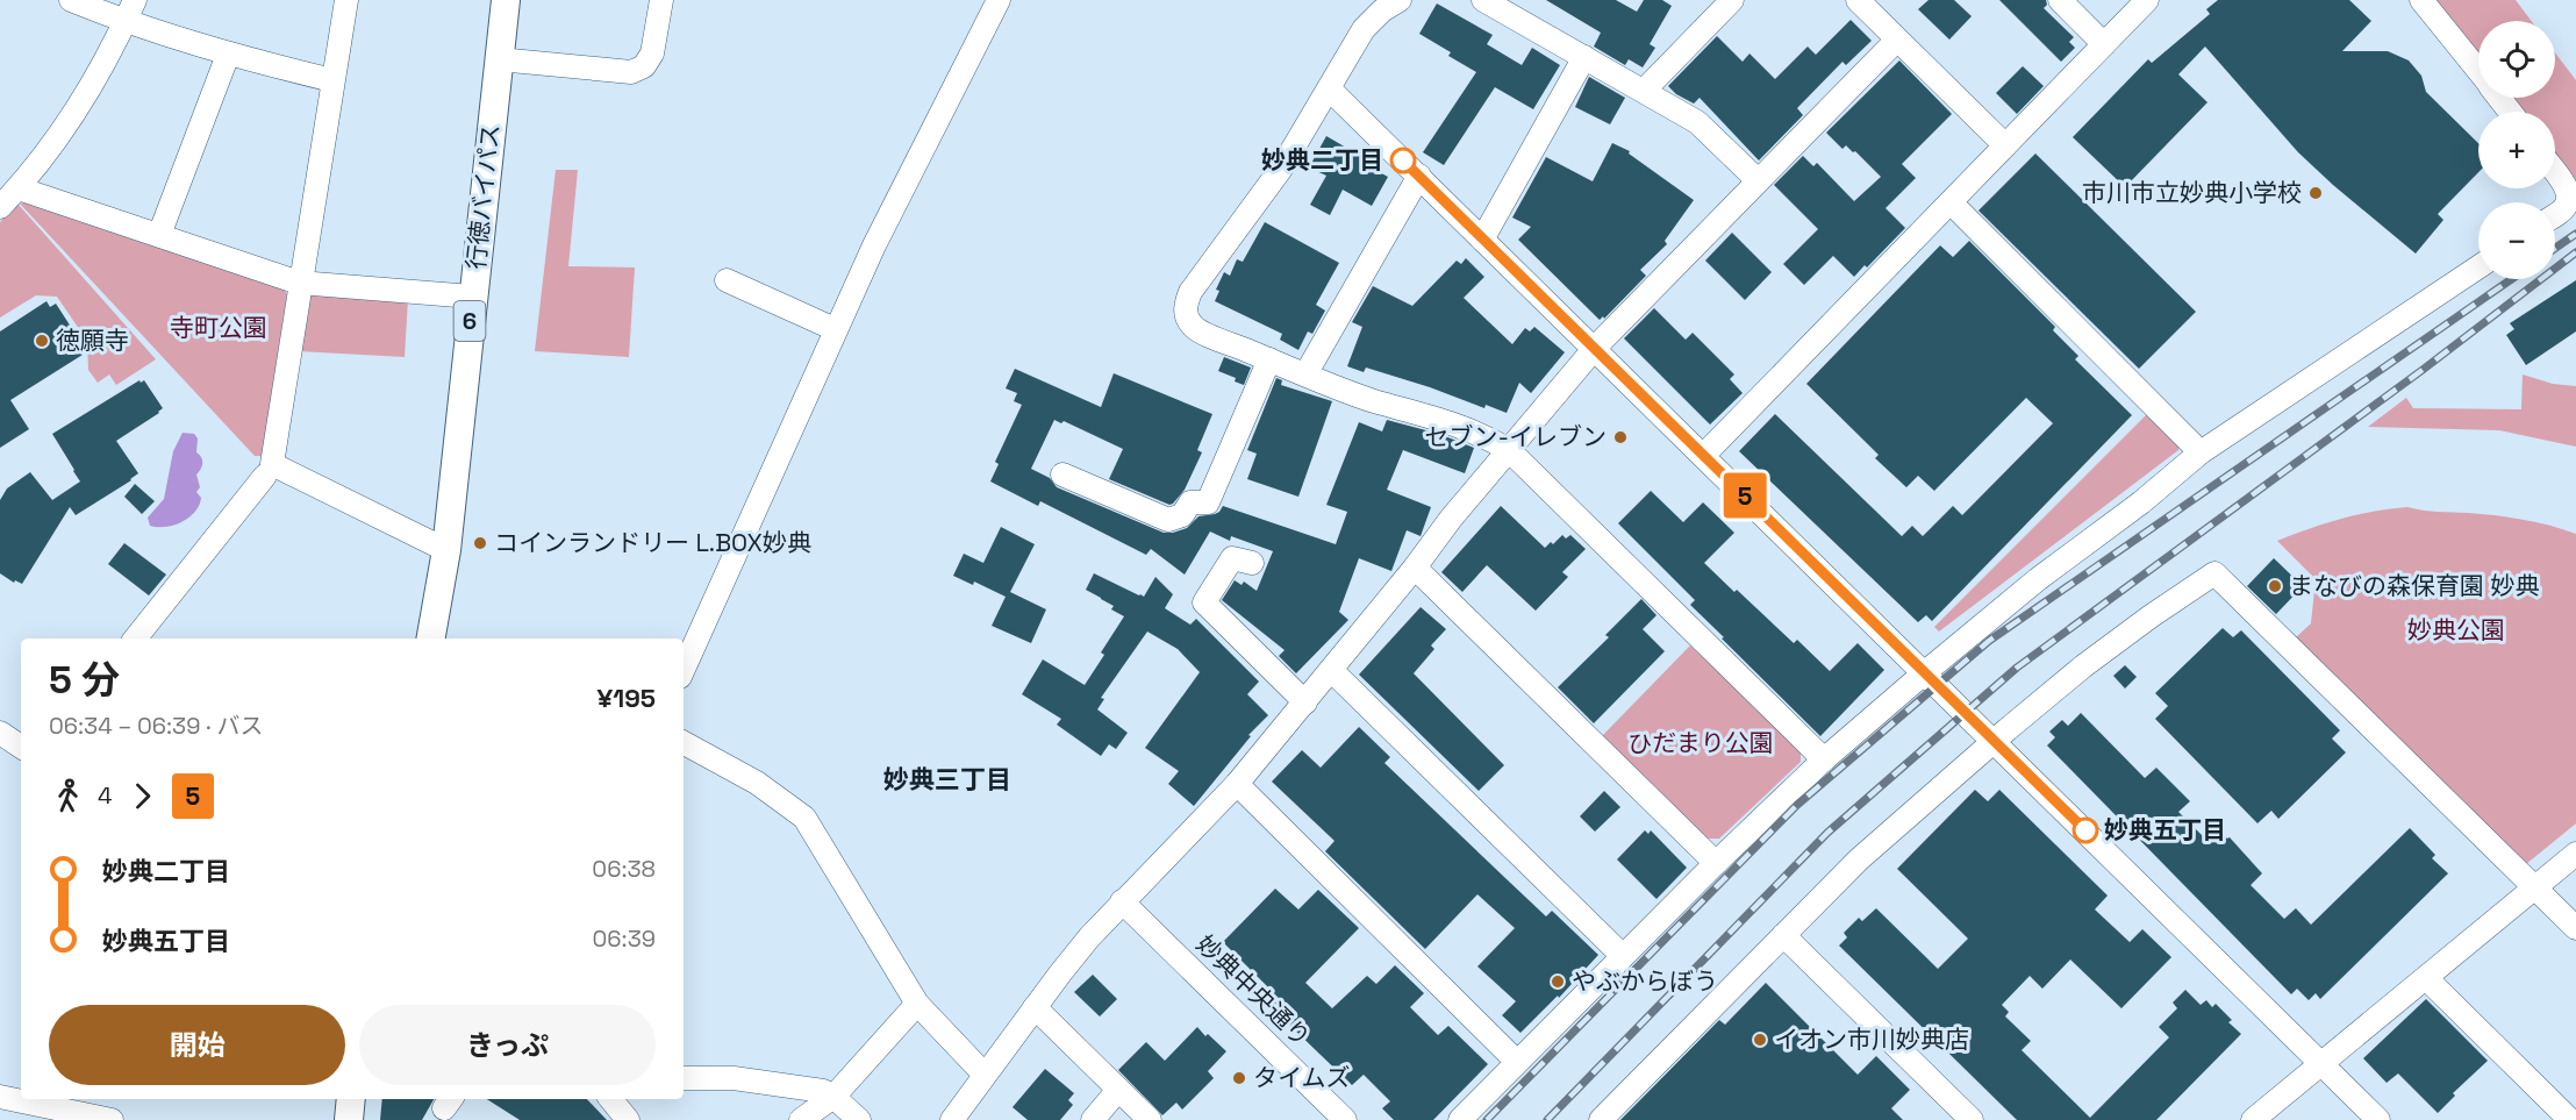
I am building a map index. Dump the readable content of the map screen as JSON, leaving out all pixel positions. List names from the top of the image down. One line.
{"streets":{"main road":["行徳バイパス","6"],"street":["妙典中央通り"]},"districts":["妙典三丁目"],"parks":["寺町公園","妙典公園","ひだまり公園"],"places":["妙典二丁目","市川市立妙典小学校","徳願寺","セブン-イレブン","コインランドリー L.BOX妙典","まなびの森保育園 妙典","妙典五丁目","やぶからぼう","イオン市川妙典店","タイムズ"],"lines":["bus line 5"],"page":{"on_map":"5","map_buttons":["+","−"],"heading":["5 分","06:34 – 06:39 · バス","¥195"],"legs":["4","5"],"list":[{"name":"妙典二丁目","value":"06:38"},{"name":"妙典五丁目","value":"06:39"}],"buttons":["開始","きっぷ"]}}
